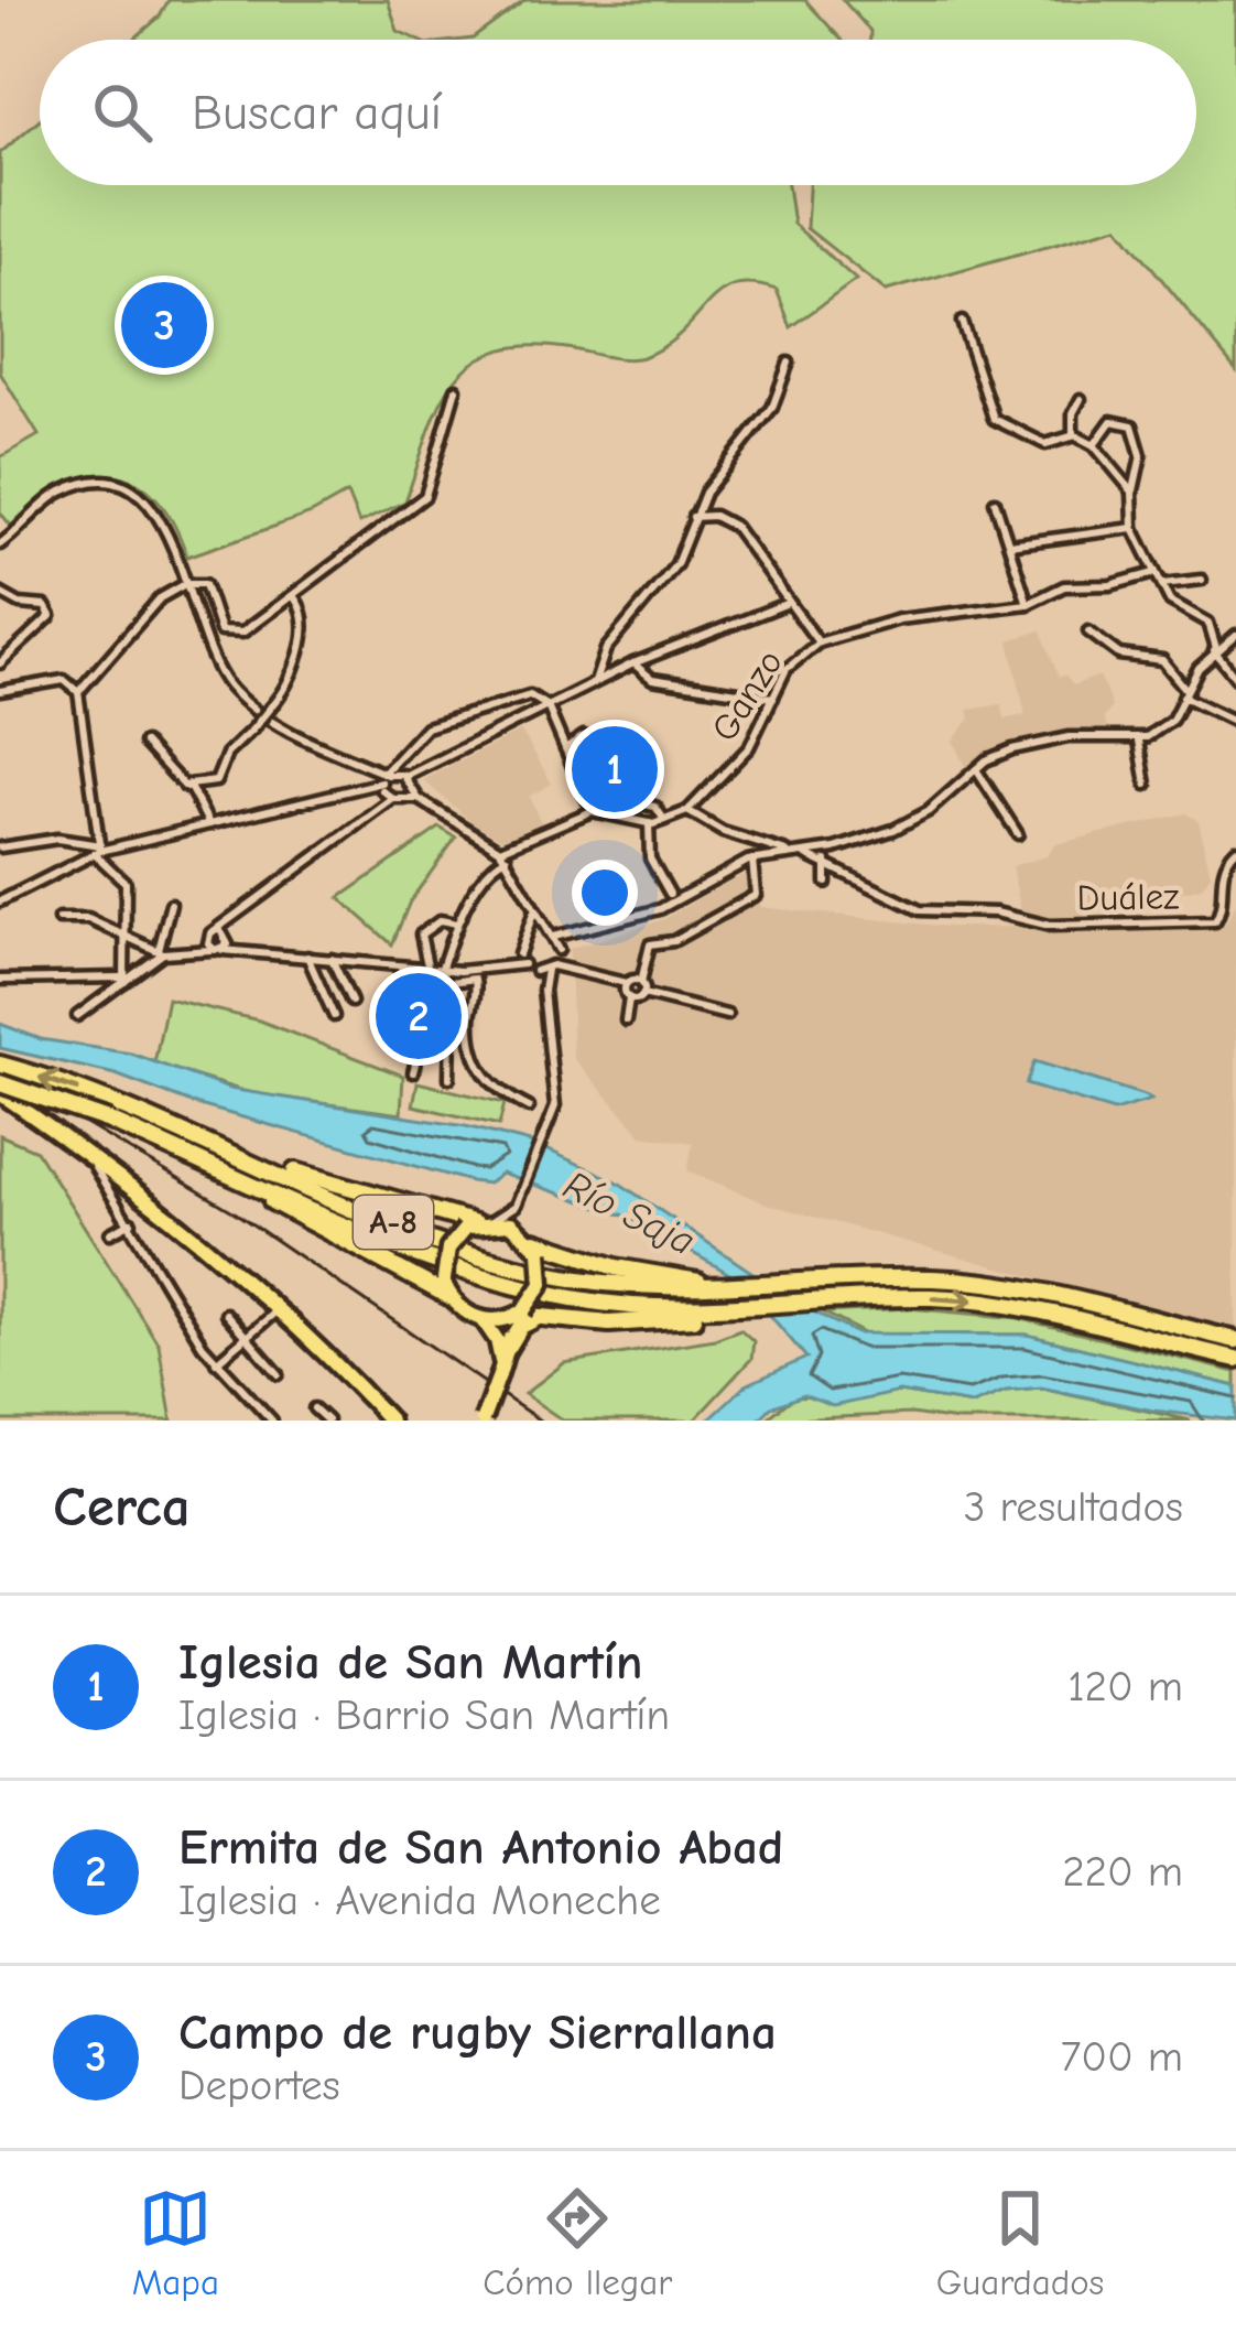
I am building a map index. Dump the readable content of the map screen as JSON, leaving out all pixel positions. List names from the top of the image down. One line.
{"streets":{"highway":["A-8"],"street":["Ganzo","Duález"]},"water":["Río Saja"],"page":{"search":"Buscar aquí","pins":["3","1","2"],"heading":["Cerca","3 resultados"],"list":[{"mark":"1","name":"Iglesia de San Martín","note":"Iglesia · Barrio San Martín","value":"120 m"},{"mark":"2","name":"Ermita de San Antonio Abad","note":"Iglesia · Avenida Moneche","value":"220 m"},{"mark":"3","name":"Campo de rugby Sierrallana","note":"Deportes","value":"700 m"}],"nav":["Mapa","Cómo llegar","Guardados"]}}
